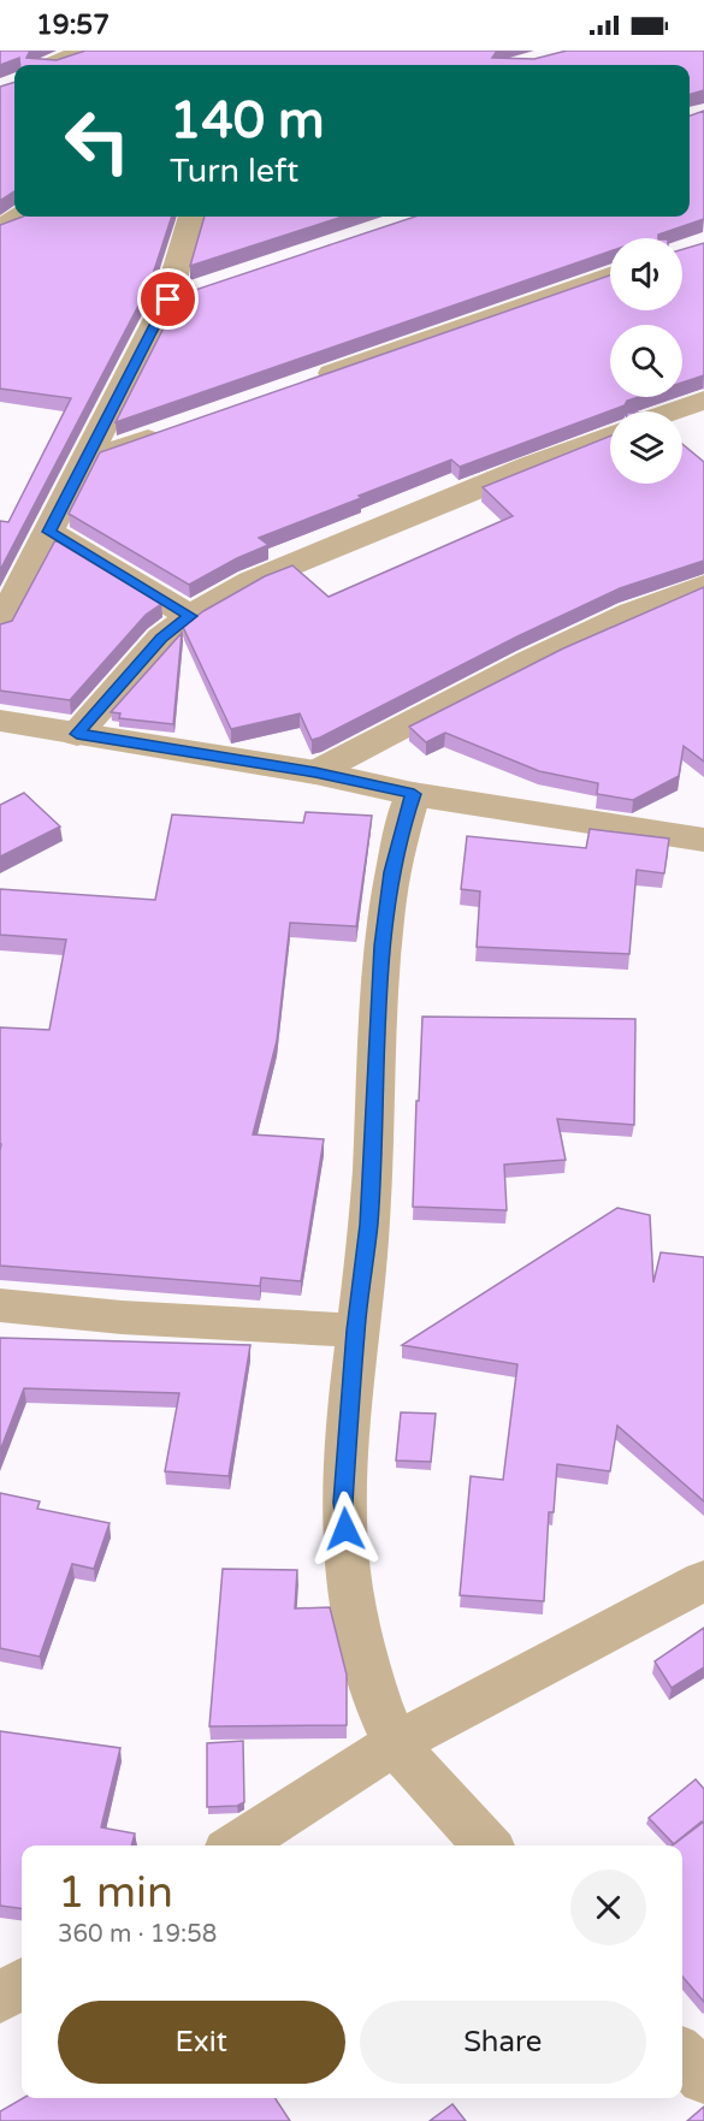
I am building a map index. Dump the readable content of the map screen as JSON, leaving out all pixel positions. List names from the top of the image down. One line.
{"page":{"status":"19:57","turn":["140 m","Turn left"],"heading":["1 min","360 m · 19:58"],"buttons":["Exit","Share"]}}
